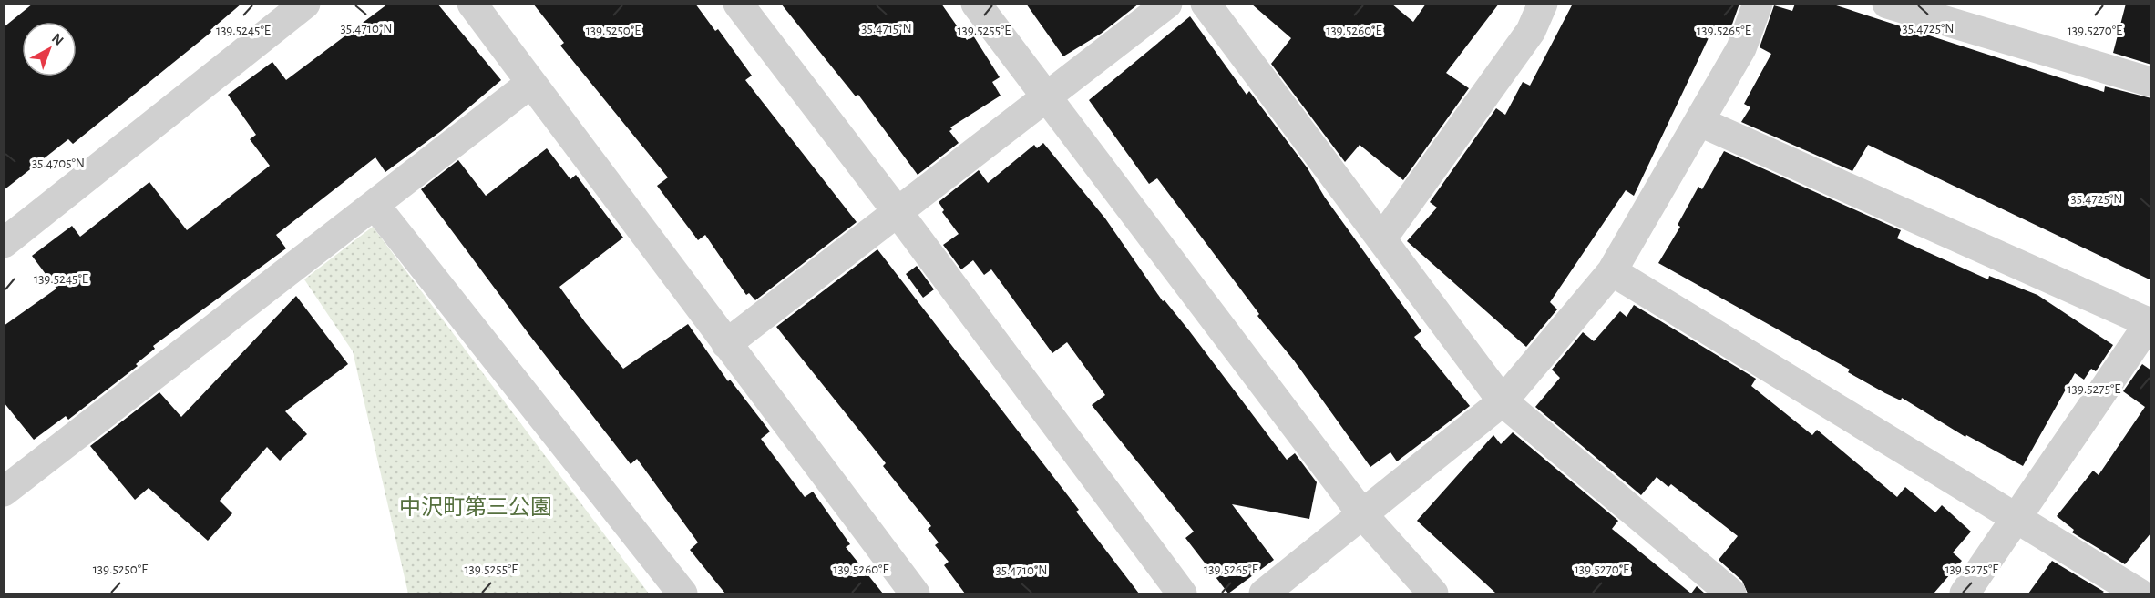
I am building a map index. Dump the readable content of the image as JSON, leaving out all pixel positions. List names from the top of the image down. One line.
{"parks":["中沢町第三公園"],"north":"top right","coordinates":["35.4710°N","35.4715°N","35.4725°N","139.5245°E","139.5250°E","139.5255°E","139.5260°E","139.5265°E","139.5270°E","35.4705°N","139.5275°E"]}
